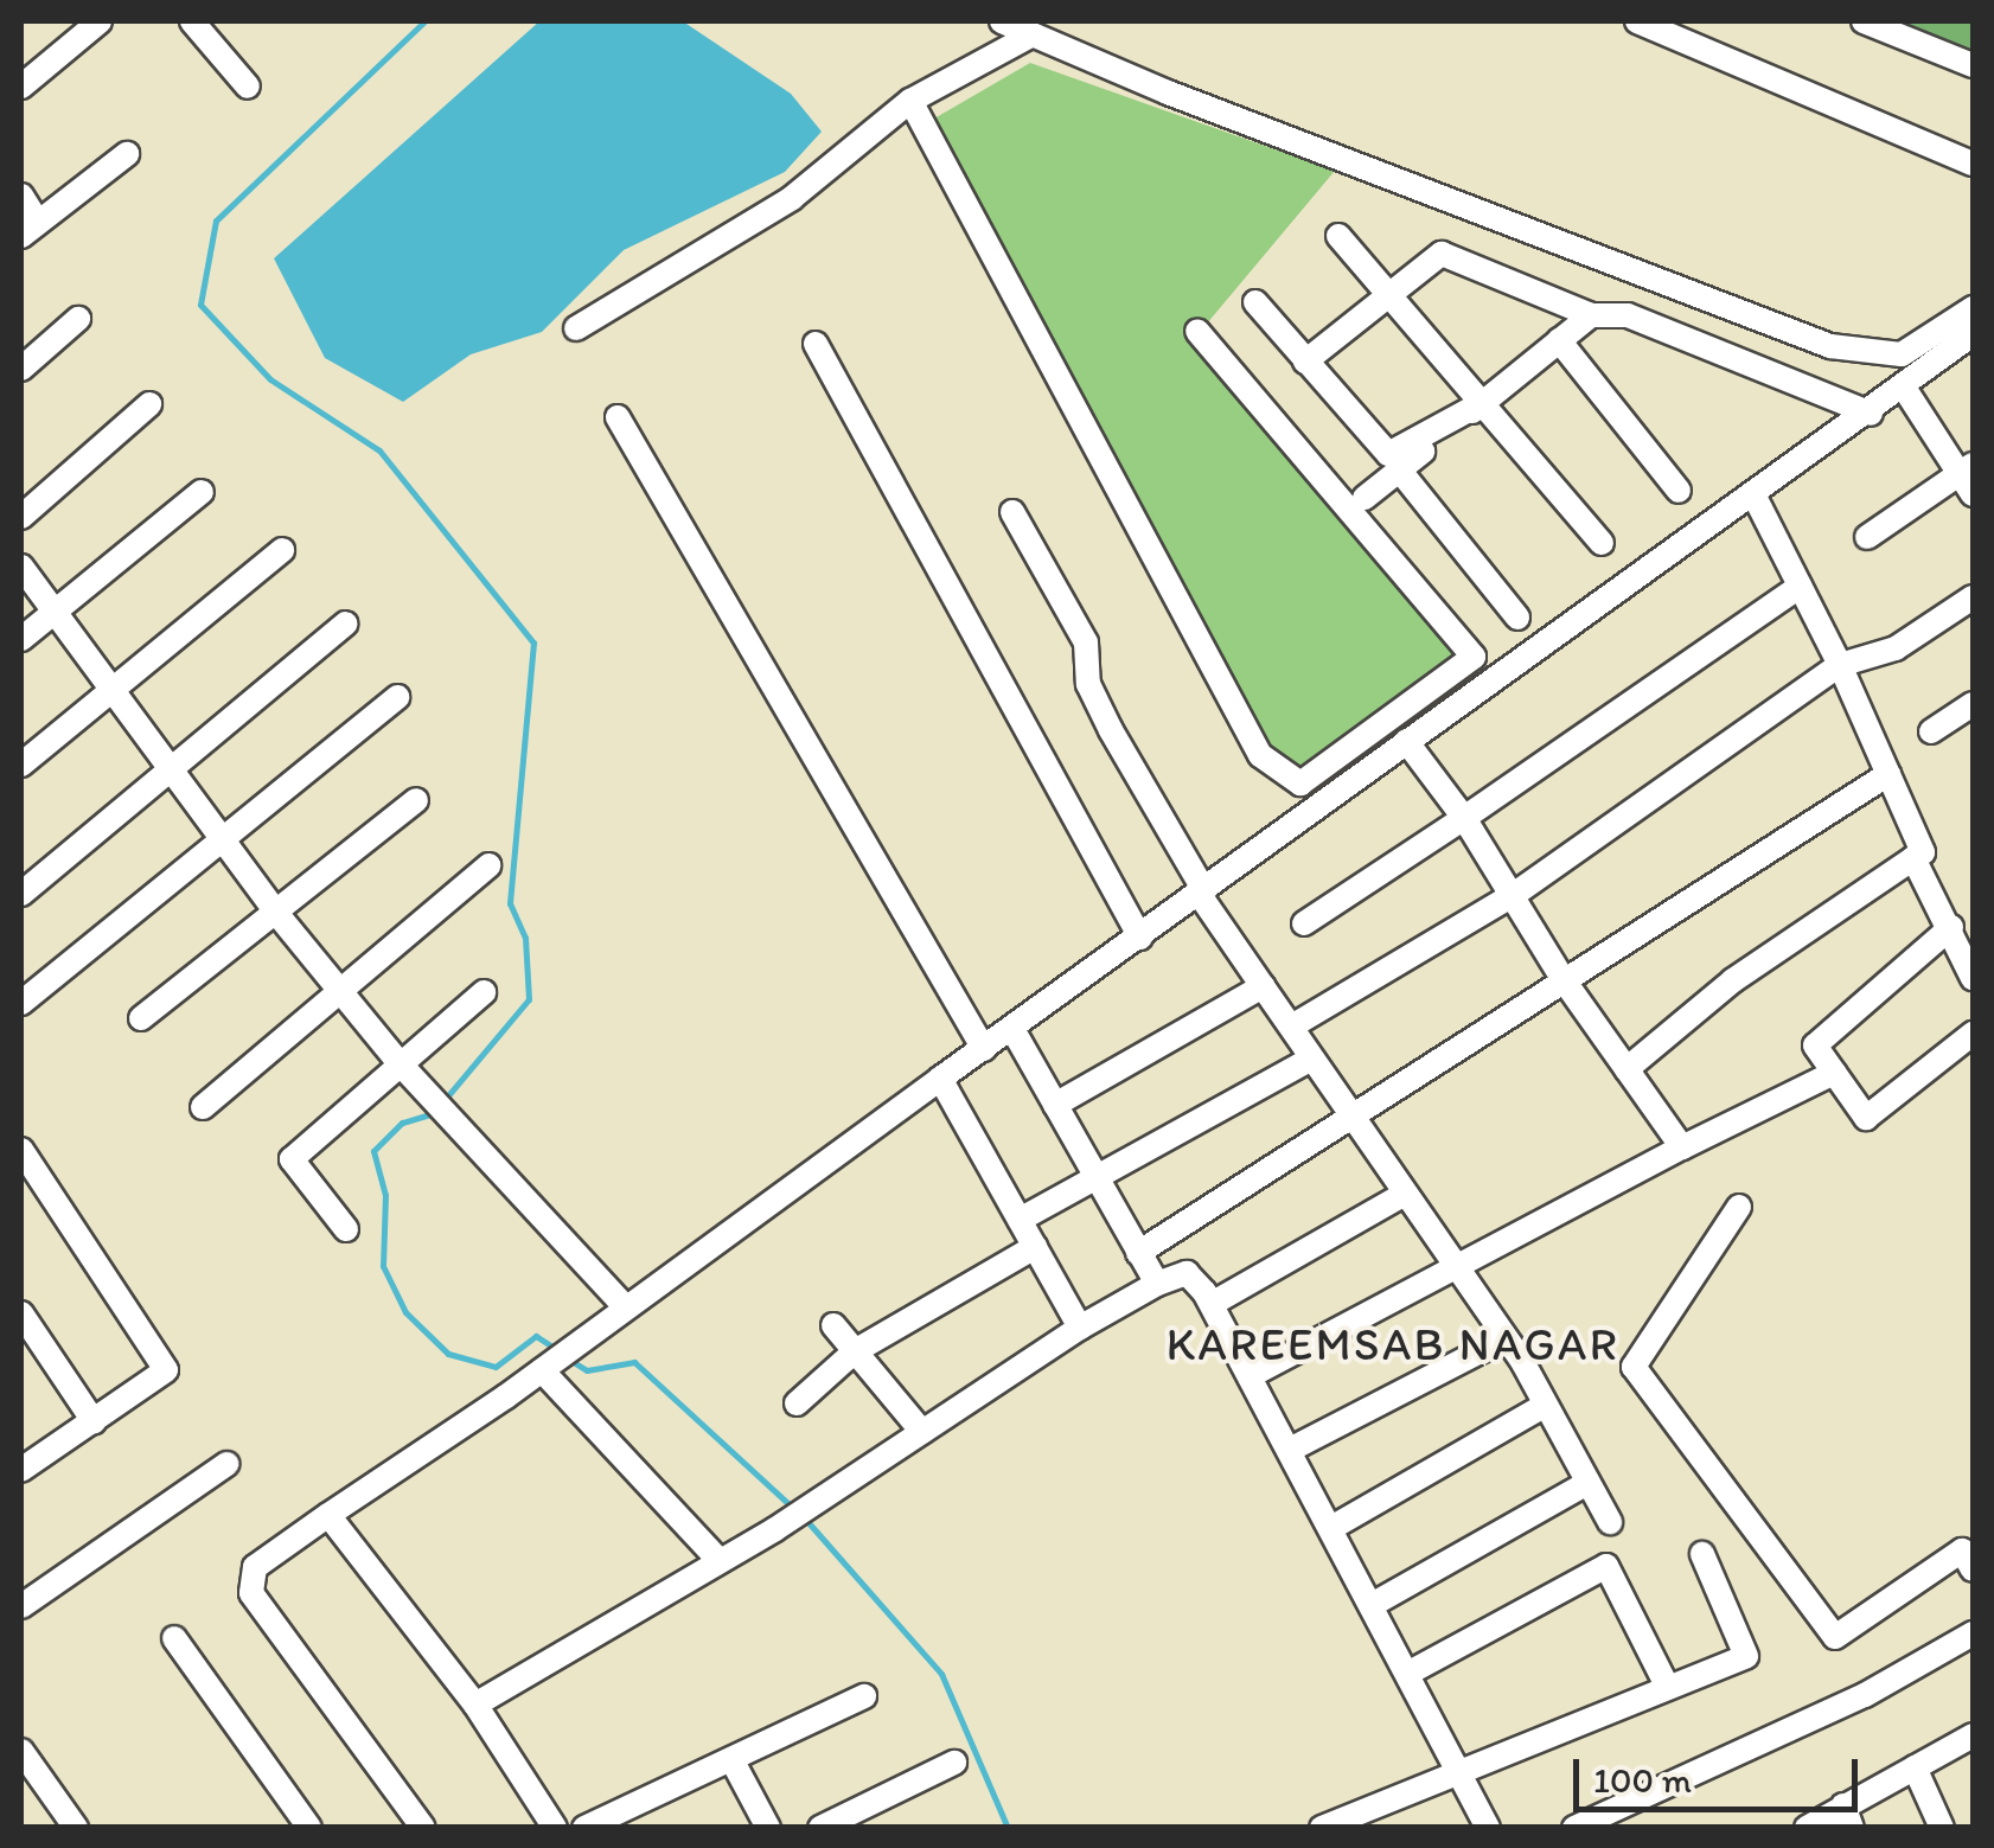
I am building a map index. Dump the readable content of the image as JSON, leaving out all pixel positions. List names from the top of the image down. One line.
{"districts":["KAREEMSAB NAGAR"],"scale_bar":"100 m"}
